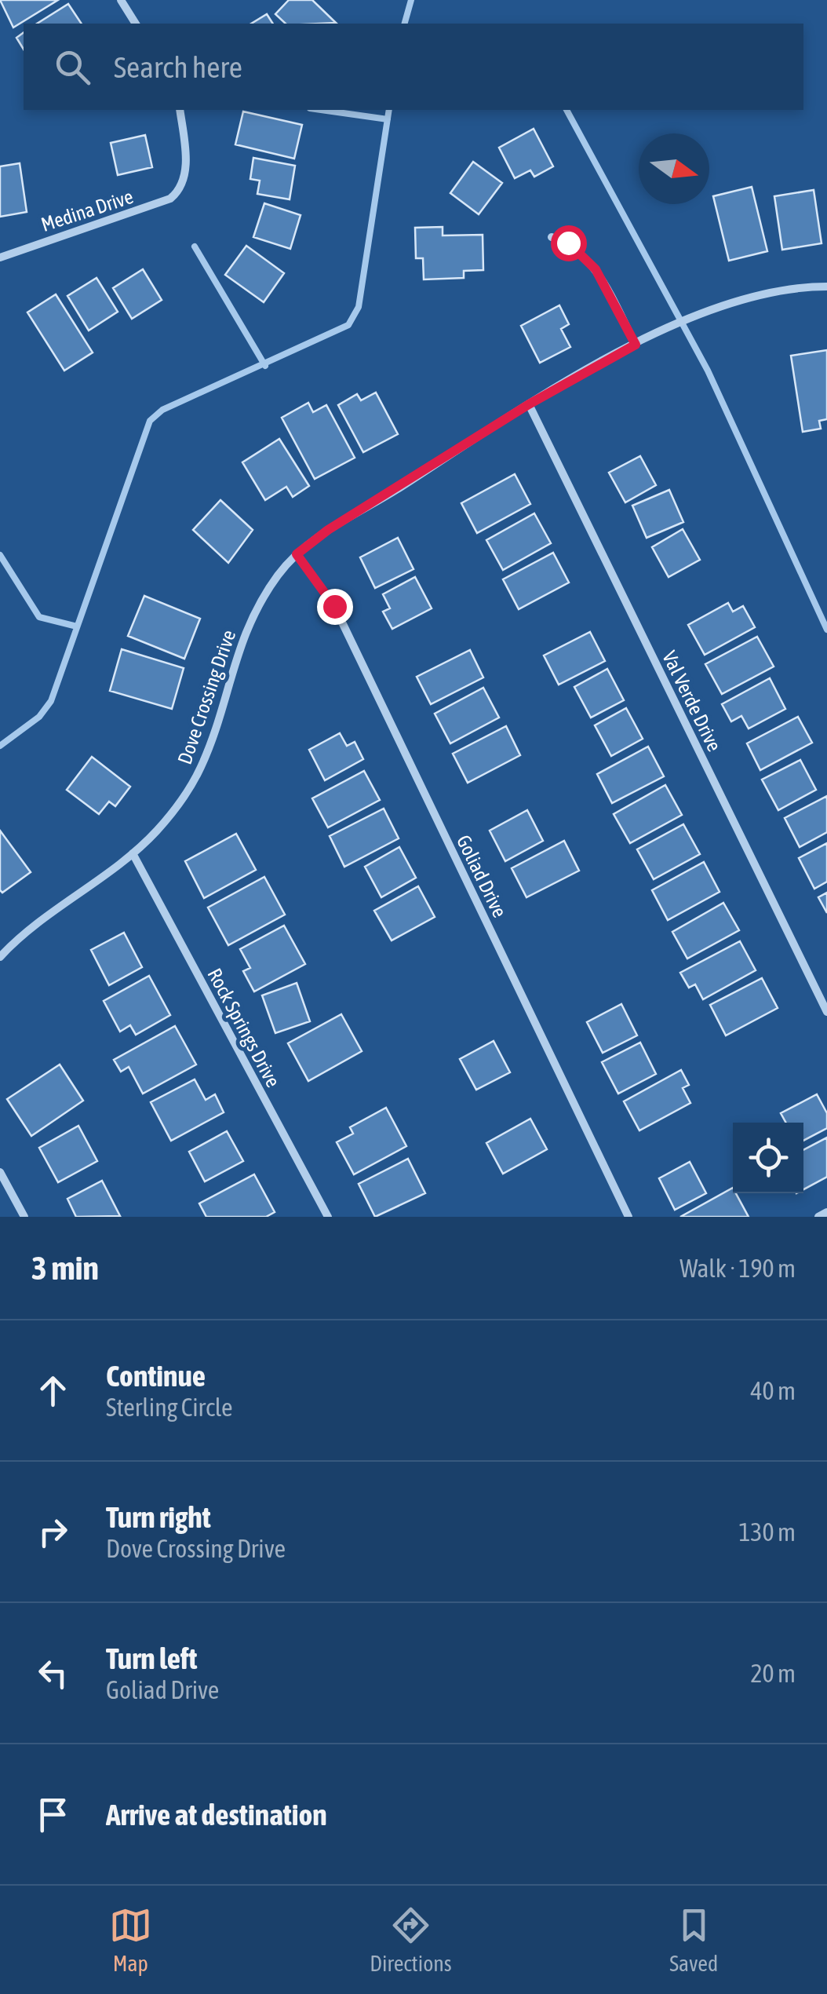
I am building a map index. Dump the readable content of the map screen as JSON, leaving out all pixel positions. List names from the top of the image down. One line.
{"streets":{"street":["Medina Drive","Dove Crossing Drive","Val Verde Drive","Goliad Drive","Rock Springs Drive"]},"crossings":[["Dove Crossing Drive","Val Verde Drive"],["Dove Crossing Drive","Goliad Drive"],["Dove Crossing Drive","Rock Springs Drive"]],"north":"right","page":{"search":"Search here","heading":["3 min","Walk · 190 m"],"list":[["Continue","Sterling Circle","40 m"],["Turn right","Dove Crossing Drive","130 m"],["Turn left","Goliad Drive","20 m"],"Arrive at destination"],"nav":["Map","Directions","Saved"]}}
